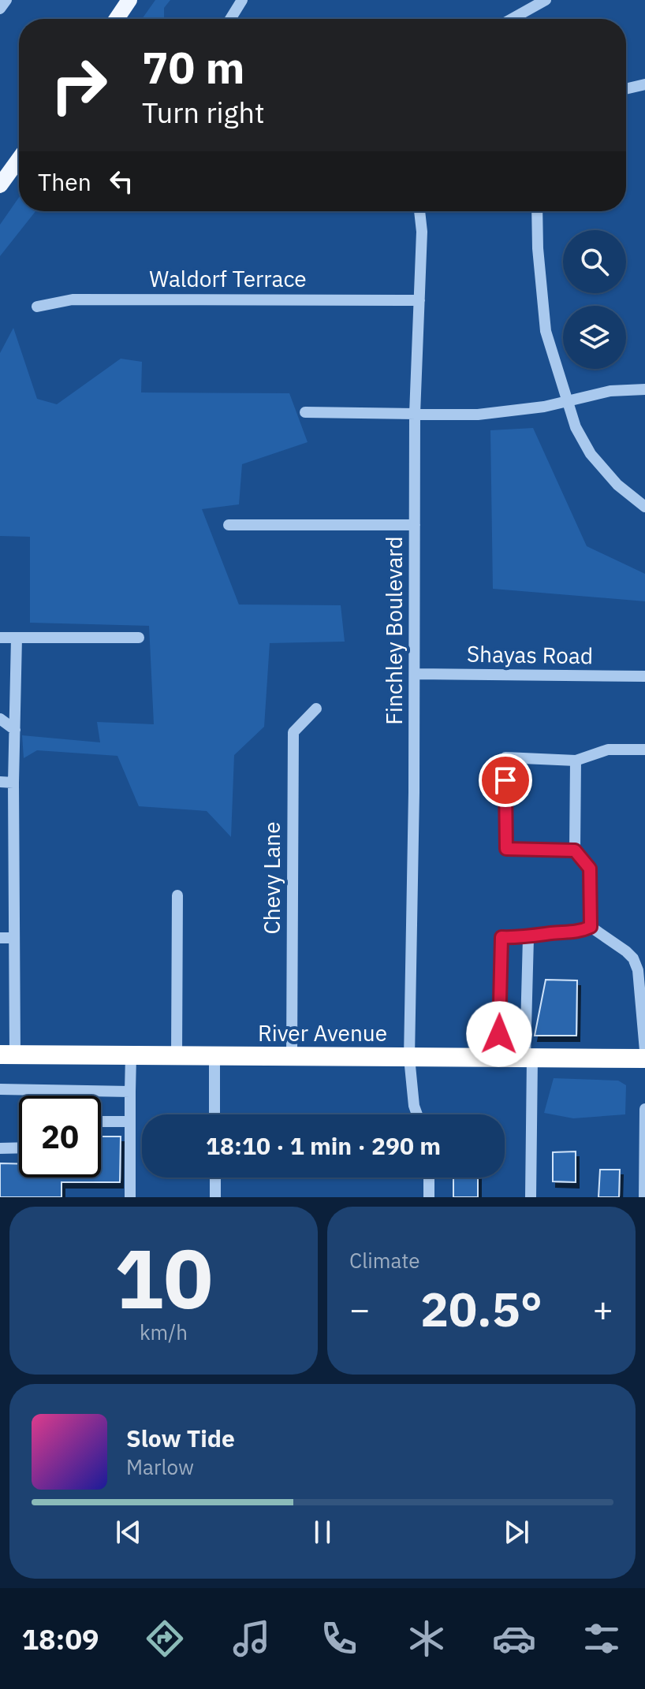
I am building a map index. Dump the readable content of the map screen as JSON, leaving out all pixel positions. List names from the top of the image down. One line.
{"streets":{"highway":["River Avenue"],"street":["Waldorf Terrace","Finchley Boulevard","Shayas Road","Chevy Lane"]},"crossings":[["Waldorf Terrace","Finchley Boulevard"],["Finchley Boulevard","Shayas Road"],["Finchley Boulevard","River Avenue"],["Chevy Lane","River Avenue"]],"page":{"turn":["70 m","Turn right"],"then":"Then","limit":"20","trip":"18:10 · 1 min · 290 m","tile":[["10","km/h"],"Climate"],"heat":["−","20.5°","+"],"song":["Slow Tide","Marlow"],"tabs":"18:09"}}
